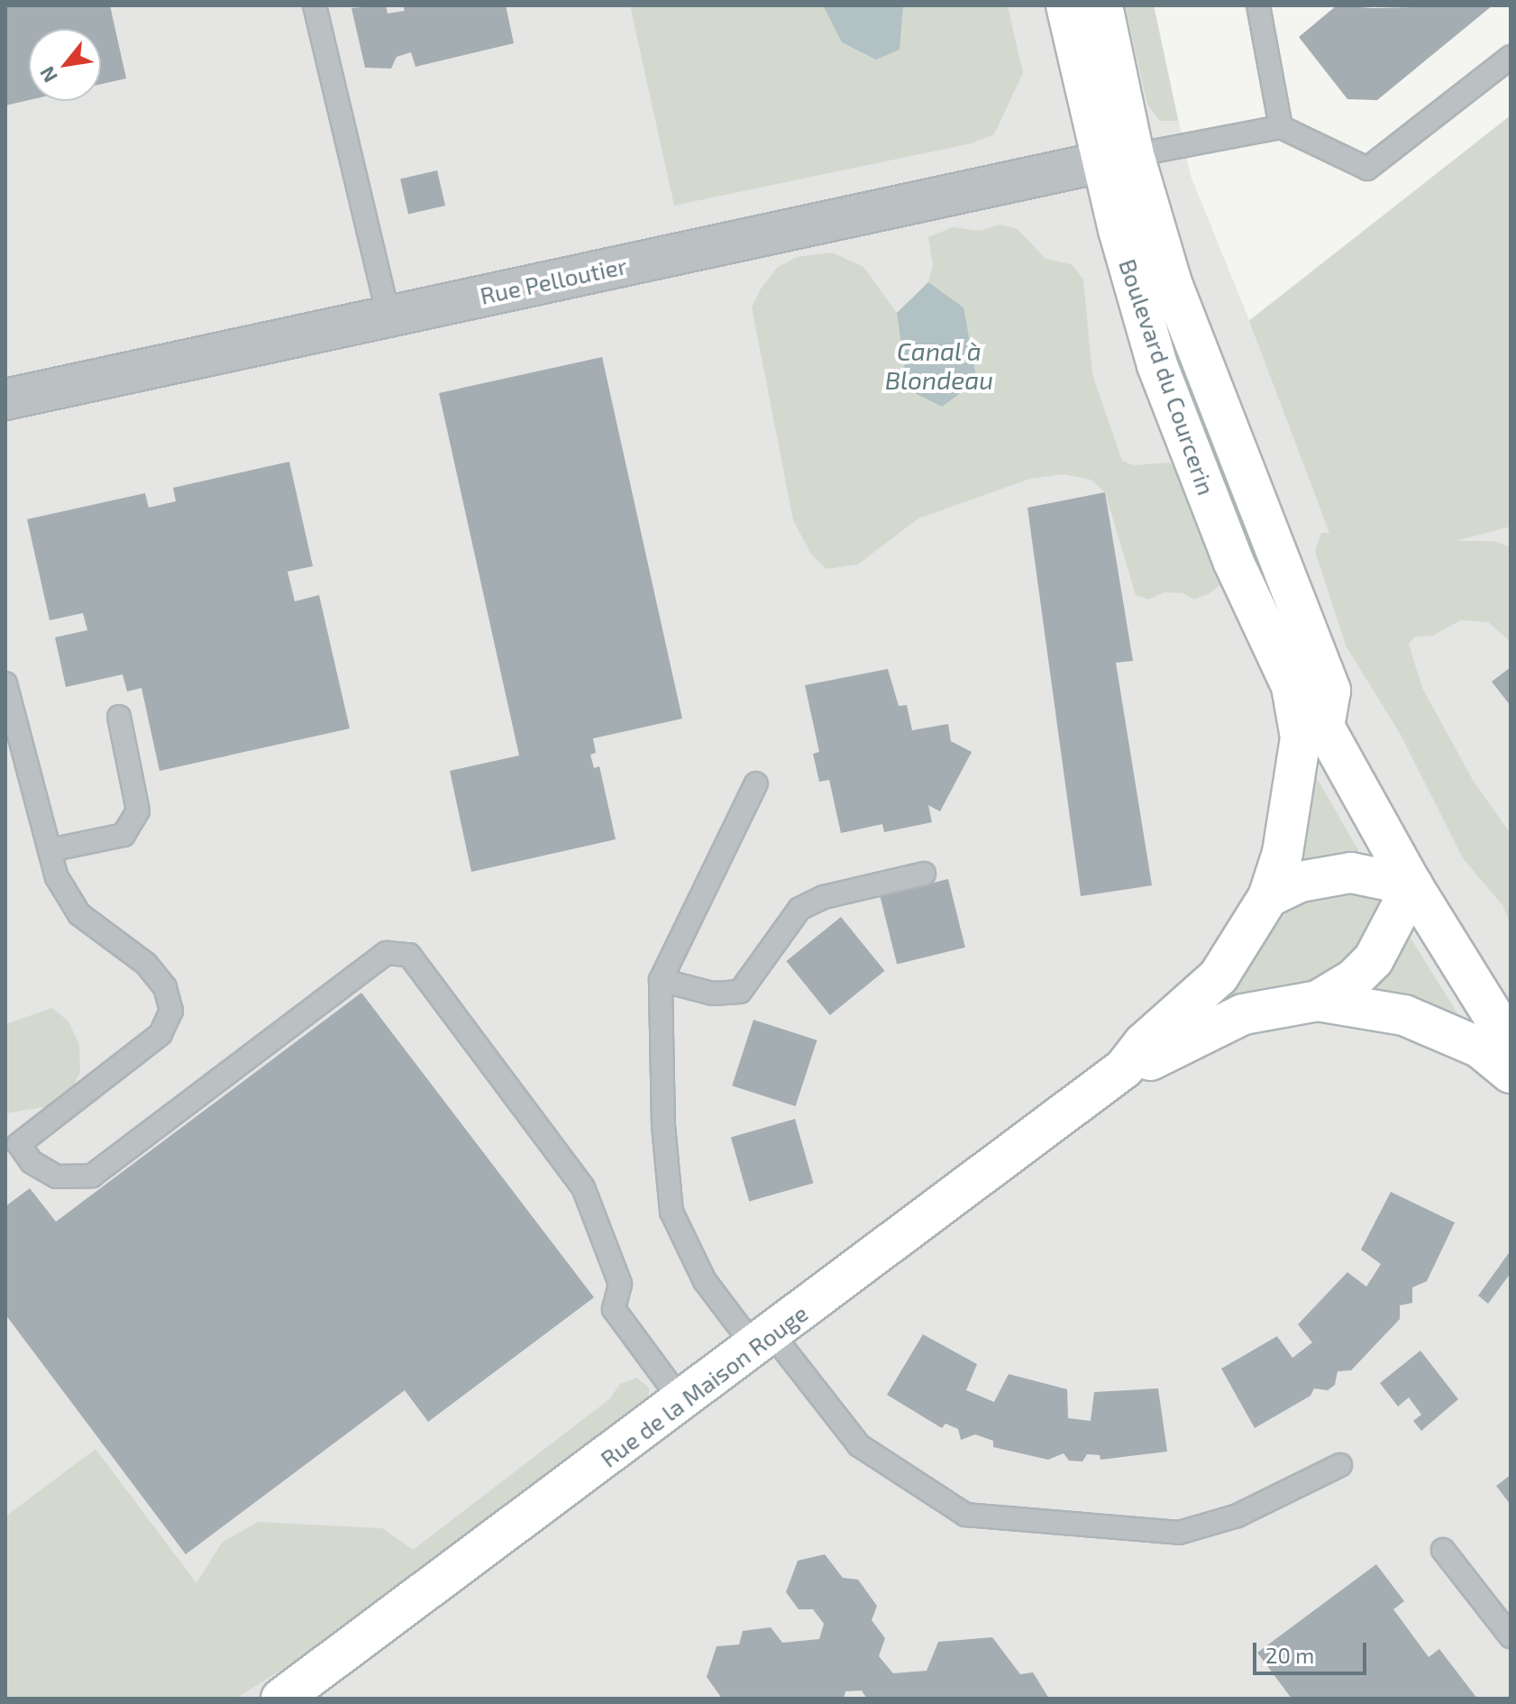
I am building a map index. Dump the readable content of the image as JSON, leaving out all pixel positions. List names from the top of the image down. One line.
{"streets":{"street":["Rue Pelloutier","Boulevard du Courcerin","Rue de la Maison Rouge"]},"crossings":[["Rue Pelloutier","Boulevard du Courcerin"]],"water":["Canal à Blondeau"],"scale_bar":"20 m","north":"bottom left"}
